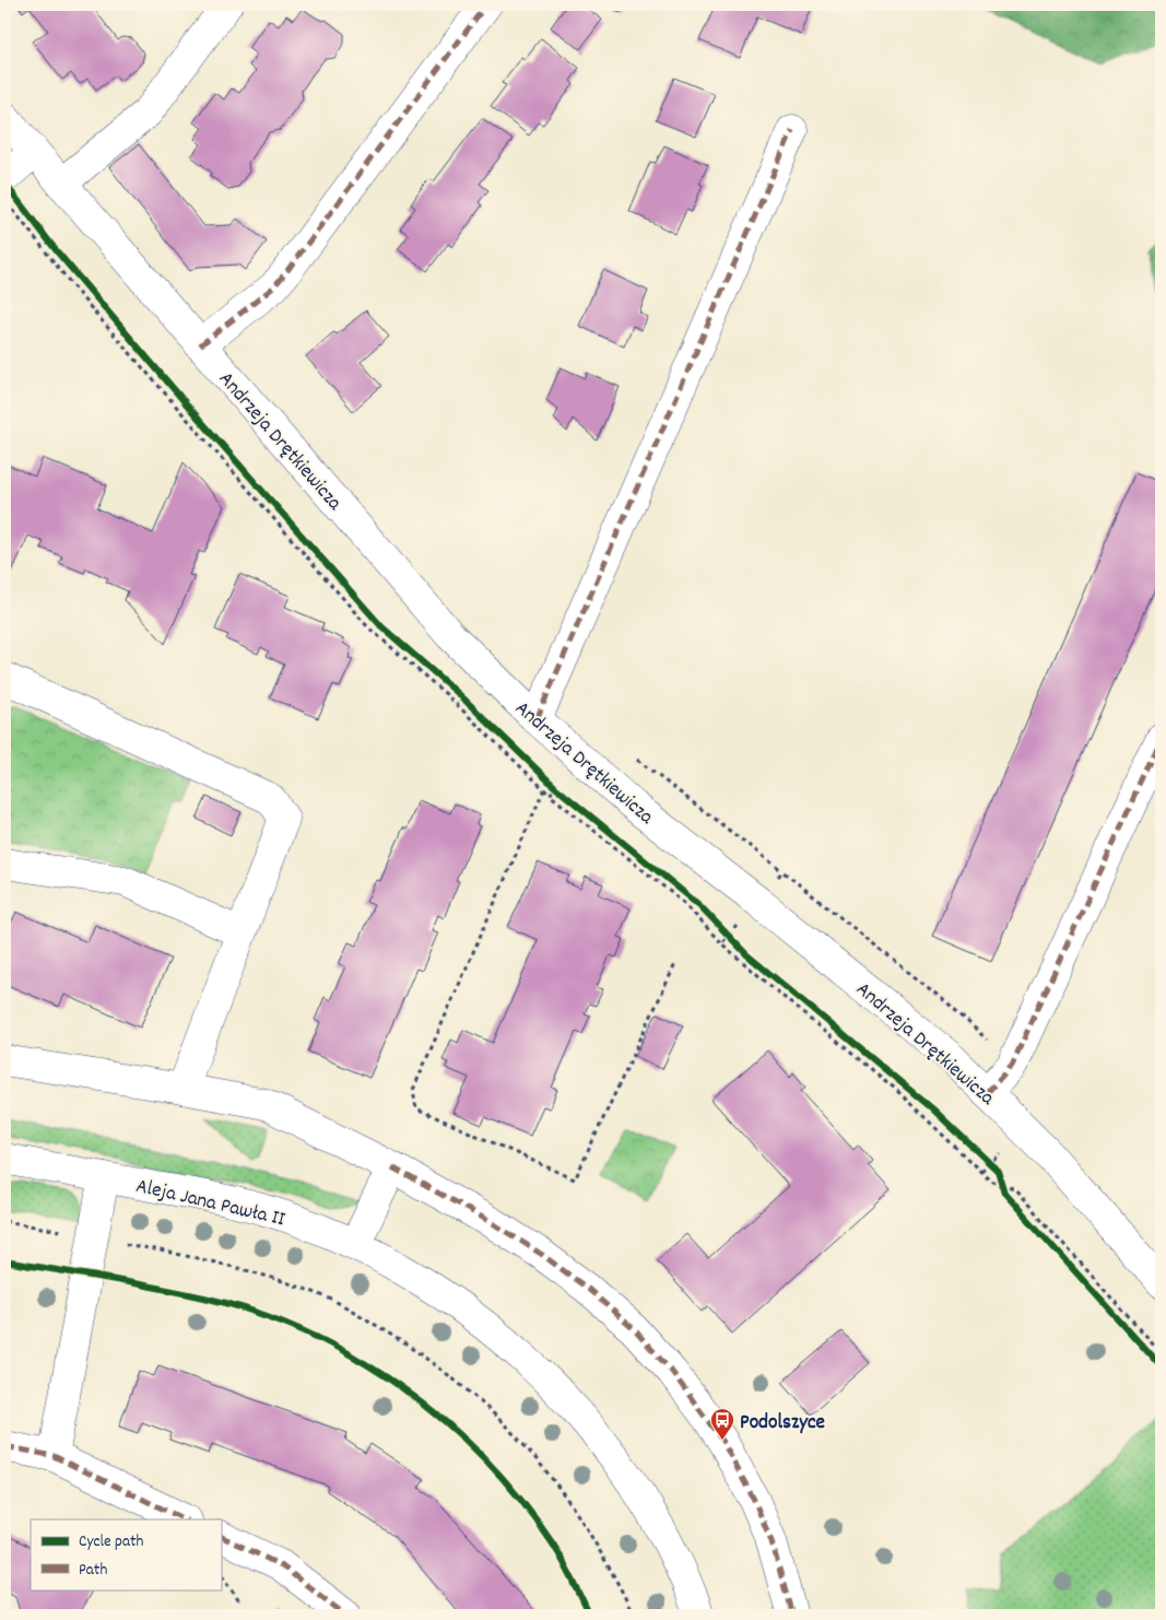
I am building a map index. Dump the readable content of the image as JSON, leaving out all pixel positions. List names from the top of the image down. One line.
{"streets":{"street":["Andrzeja Drętkiewicza","Aleja Jana Pawła II"]},"places":{"bus stop":["Podolszyce"]},"legend":["Cycle path","Path"]}
